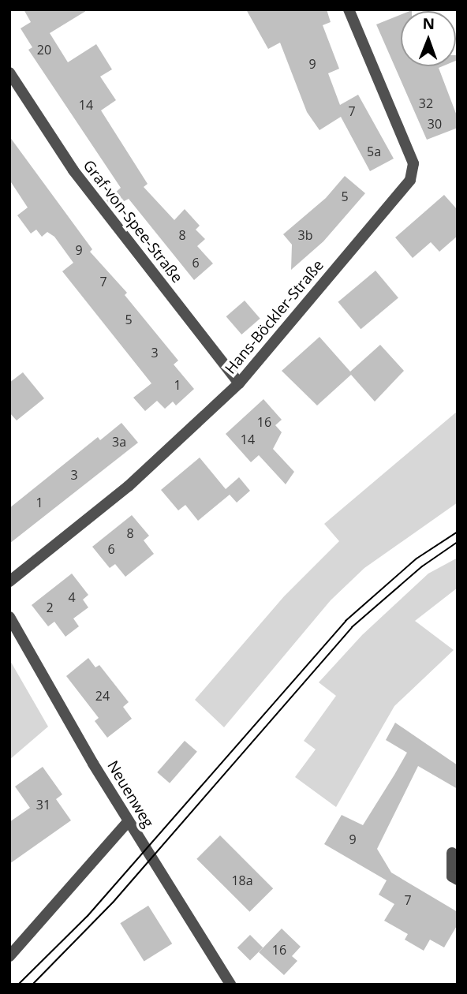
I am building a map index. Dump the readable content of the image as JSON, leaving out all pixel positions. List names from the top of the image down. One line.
{"streets":{"street":["Graf-von-Spee-Straße","Hans-Böckler-Straße","Neuenweg"]},"crossings":[["Graf-von-Spee-Straße","Hans-Böckler-Straße"]],"house_numbers":["20","9","32","14","7","30","5a","5","8","3b","9","6","7","5","3","1","16","14","3a","3","1","8","6","4","2","24","31","9","18a","7","16"],"north":"top"}
